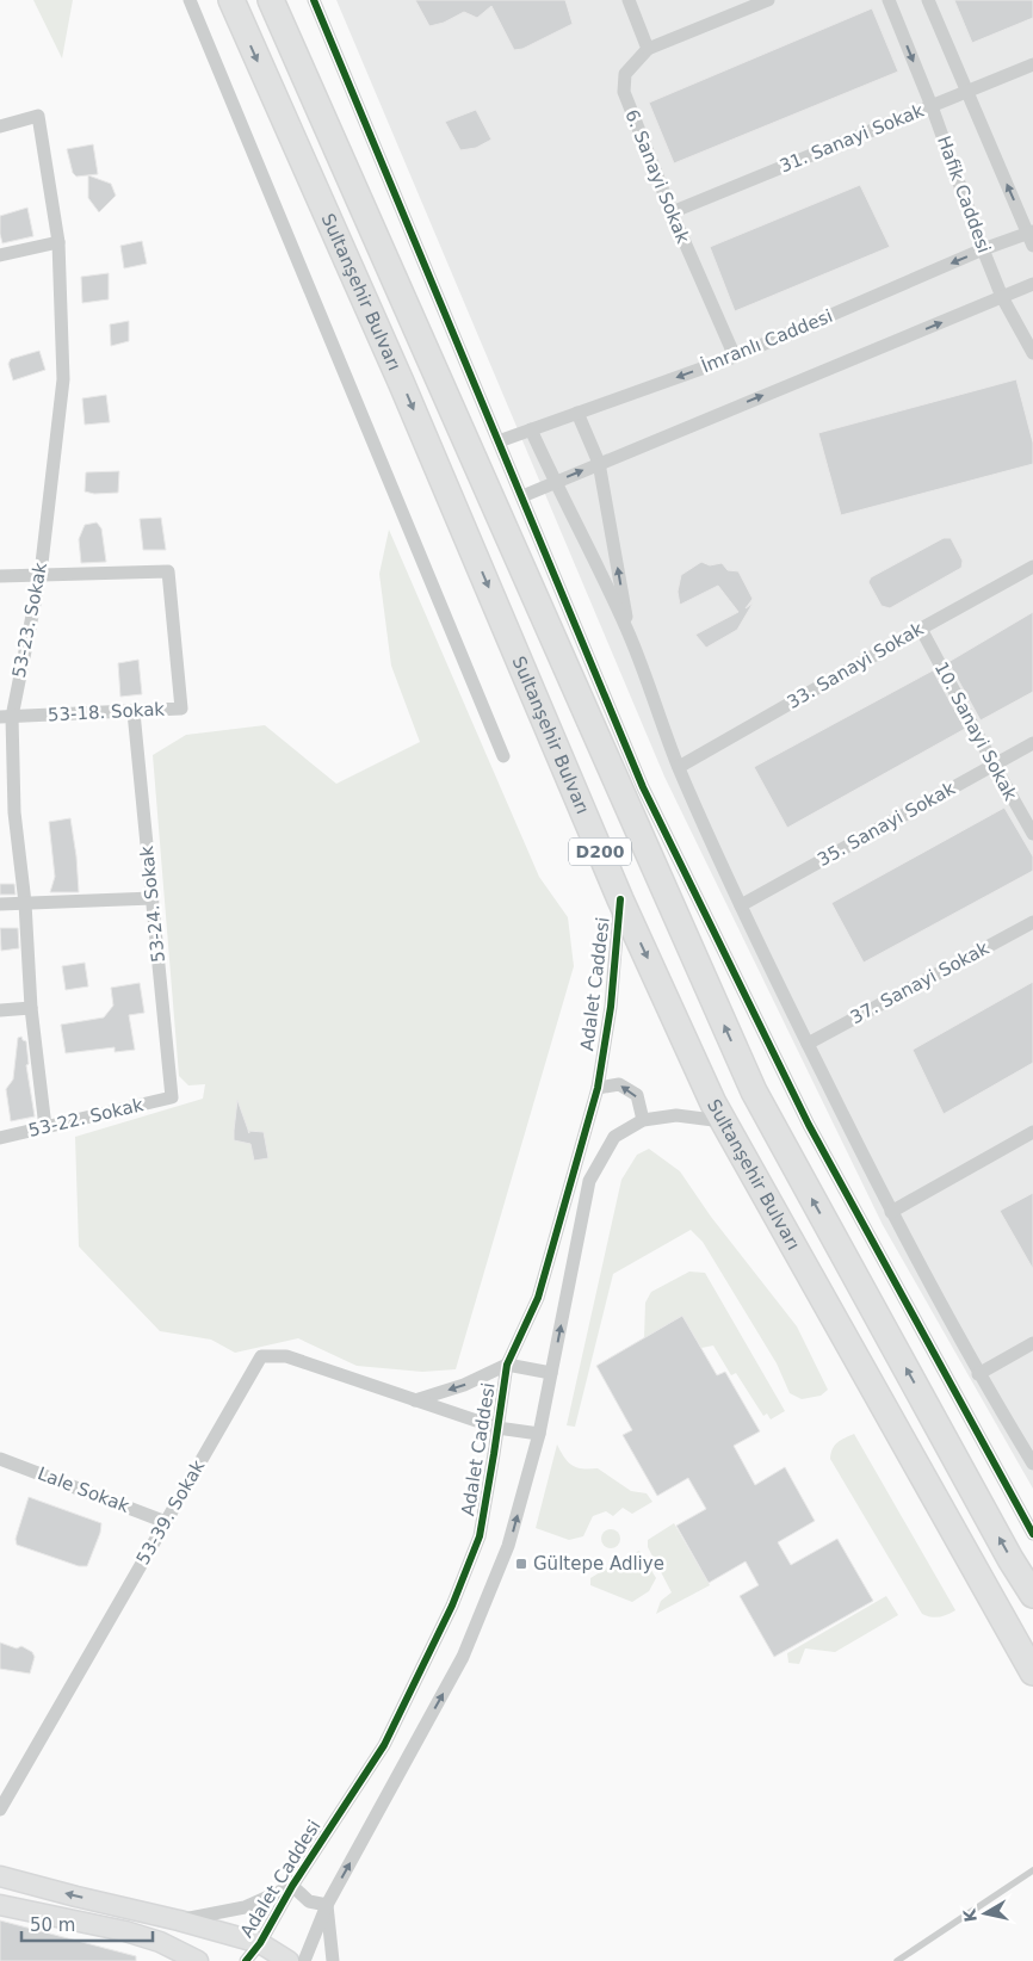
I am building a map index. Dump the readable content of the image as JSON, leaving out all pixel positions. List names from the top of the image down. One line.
{"streets":{"highway":["Sultanşehir Bulvarı","D200"],"street":["31. Sanayi Sokak","6. Sanayi Sokak","Hafik Caddesi","İmranlı Caddesi","53-23. Sokak","33. Sanayi Sokak","53-18. Sokak","10. Sanayi Sokak","35. Sanayi Sokak","53-24. Sokak","37. Sanayi Sokak","Adalet Caddesi","53-22. Sokak","Lale Sokak","53-39. Sokak"]},"crossings":[["31. Sanayi Sokak","6. Sanayi Sokak"],["31. Sanayi Sokak","Hafik Caddesi"],["6. Sanayi Sokak","İmranlı Caddesi"],["Hafik Caddesi","İmranlı Caddesi"],["Sultanşehir Bulvarı","Adalet Caddesi"],["53-23. Sokak","53-18. Sokak"],["53-23. Sokak","53-22. Sokak"],["33. Sanayi Sokak","10. Sanayi Sokak"],["53-18. Sokak","53-24. Sokak"],["10. Sanayi Sokak","35. Sanayi Sokak"],["53-24. Sokak","53-22. Sokak"],["Adalet Caddesi","53-39. Sokak"],["Lale Sokak","53-39. Sokak"]],"places":{"transit":["Gültepe Adliye"]},"scale_bar":"50 m","north":"left"}
